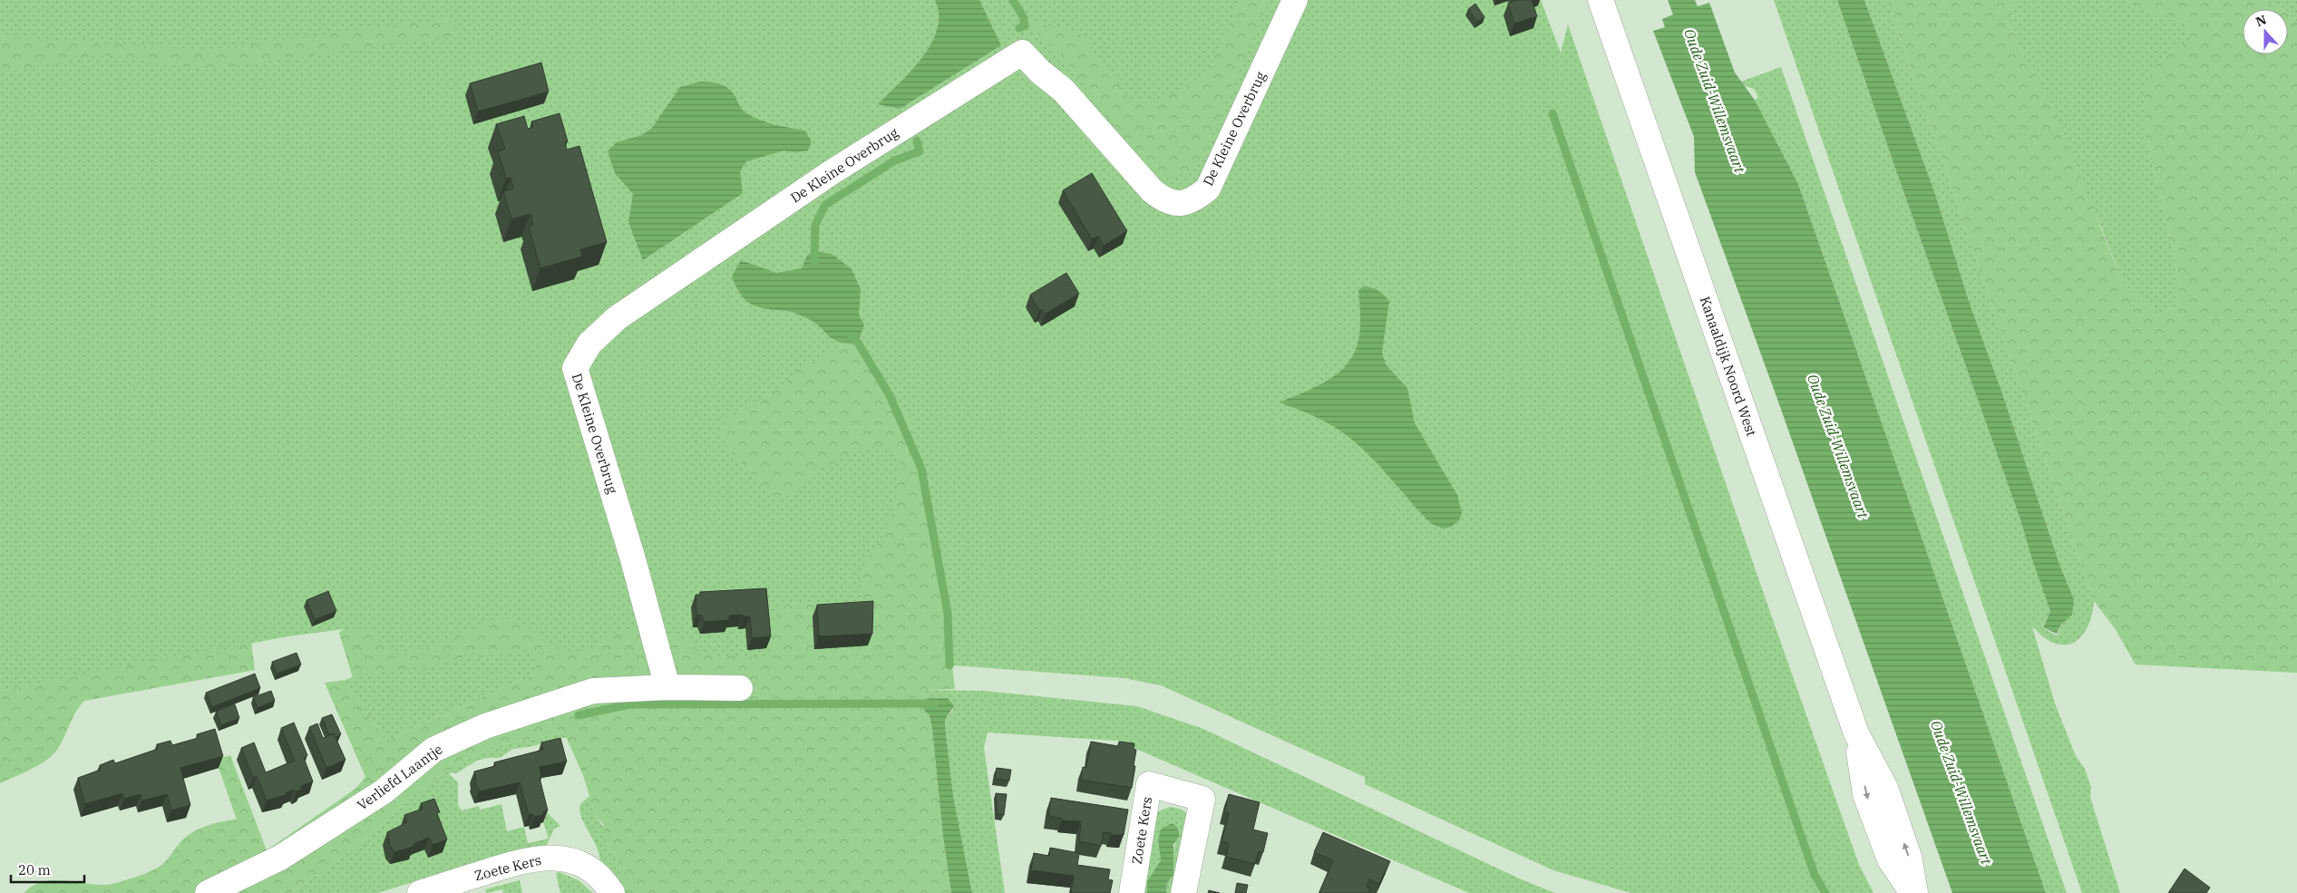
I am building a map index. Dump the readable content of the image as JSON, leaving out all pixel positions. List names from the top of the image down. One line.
{"streets":{"street":["De Kleine Overbrug","Kanaaldijk Noord West","Verliefd Laantje","Zoete Kers"]},"crossings":[["De Kleine Overbrug","Verliefd Laantje"]],"water":["Oude Zuid-Willemsvaart"],"scale_bar":"20 m","north":"top"}
